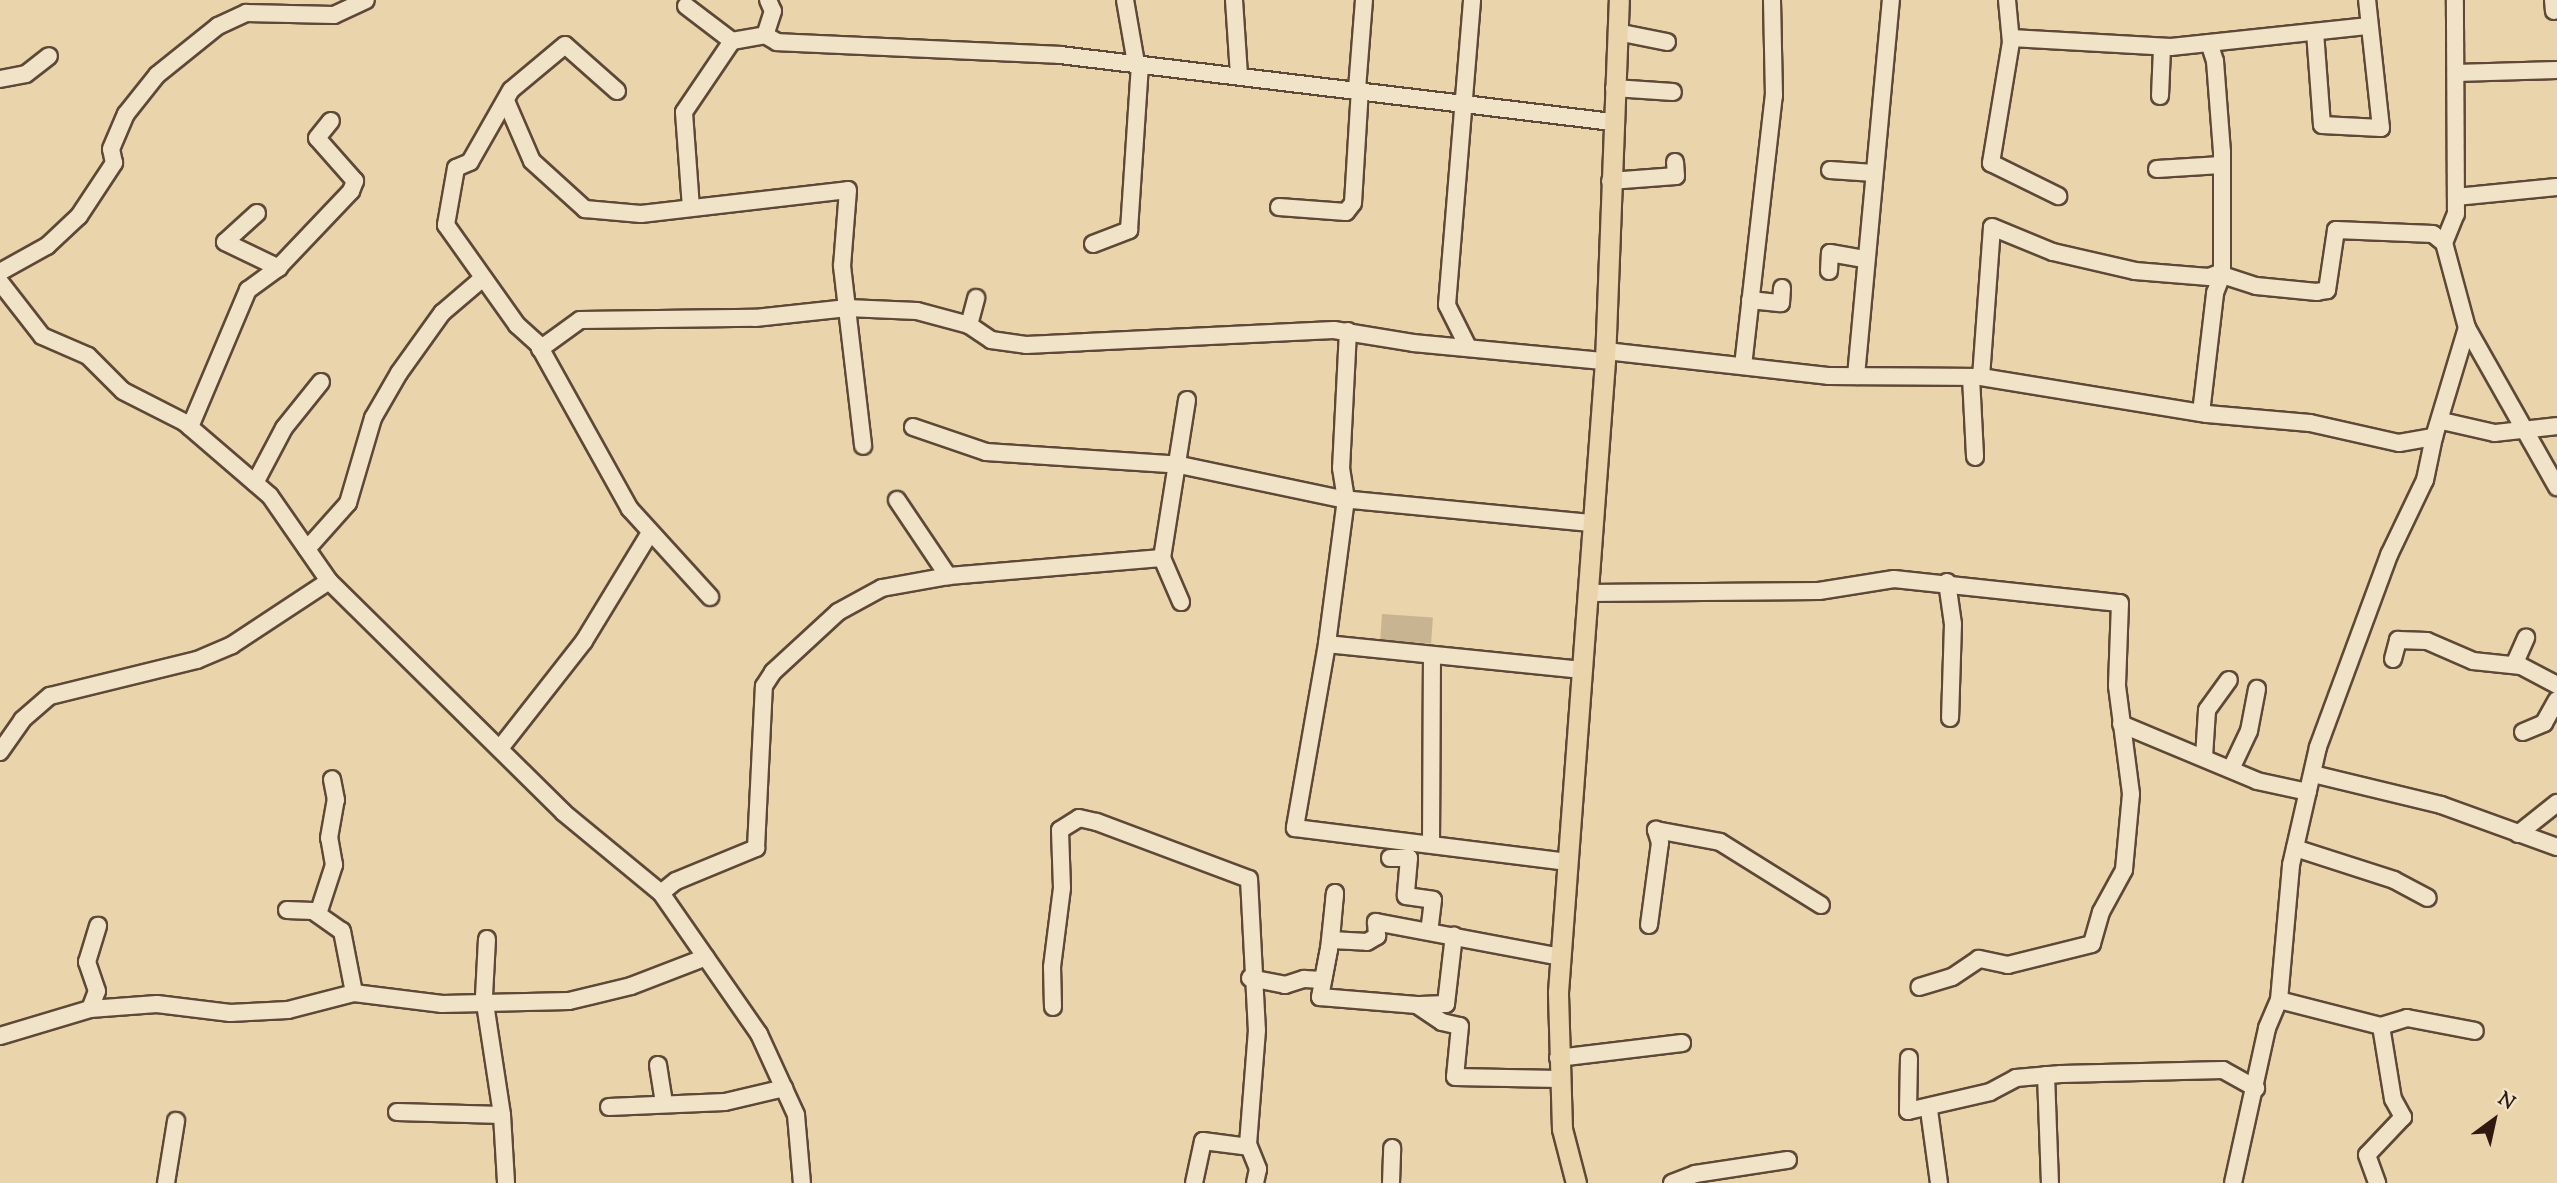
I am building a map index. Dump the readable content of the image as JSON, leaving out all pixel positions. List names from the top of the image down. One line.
{"north":"top right"}
